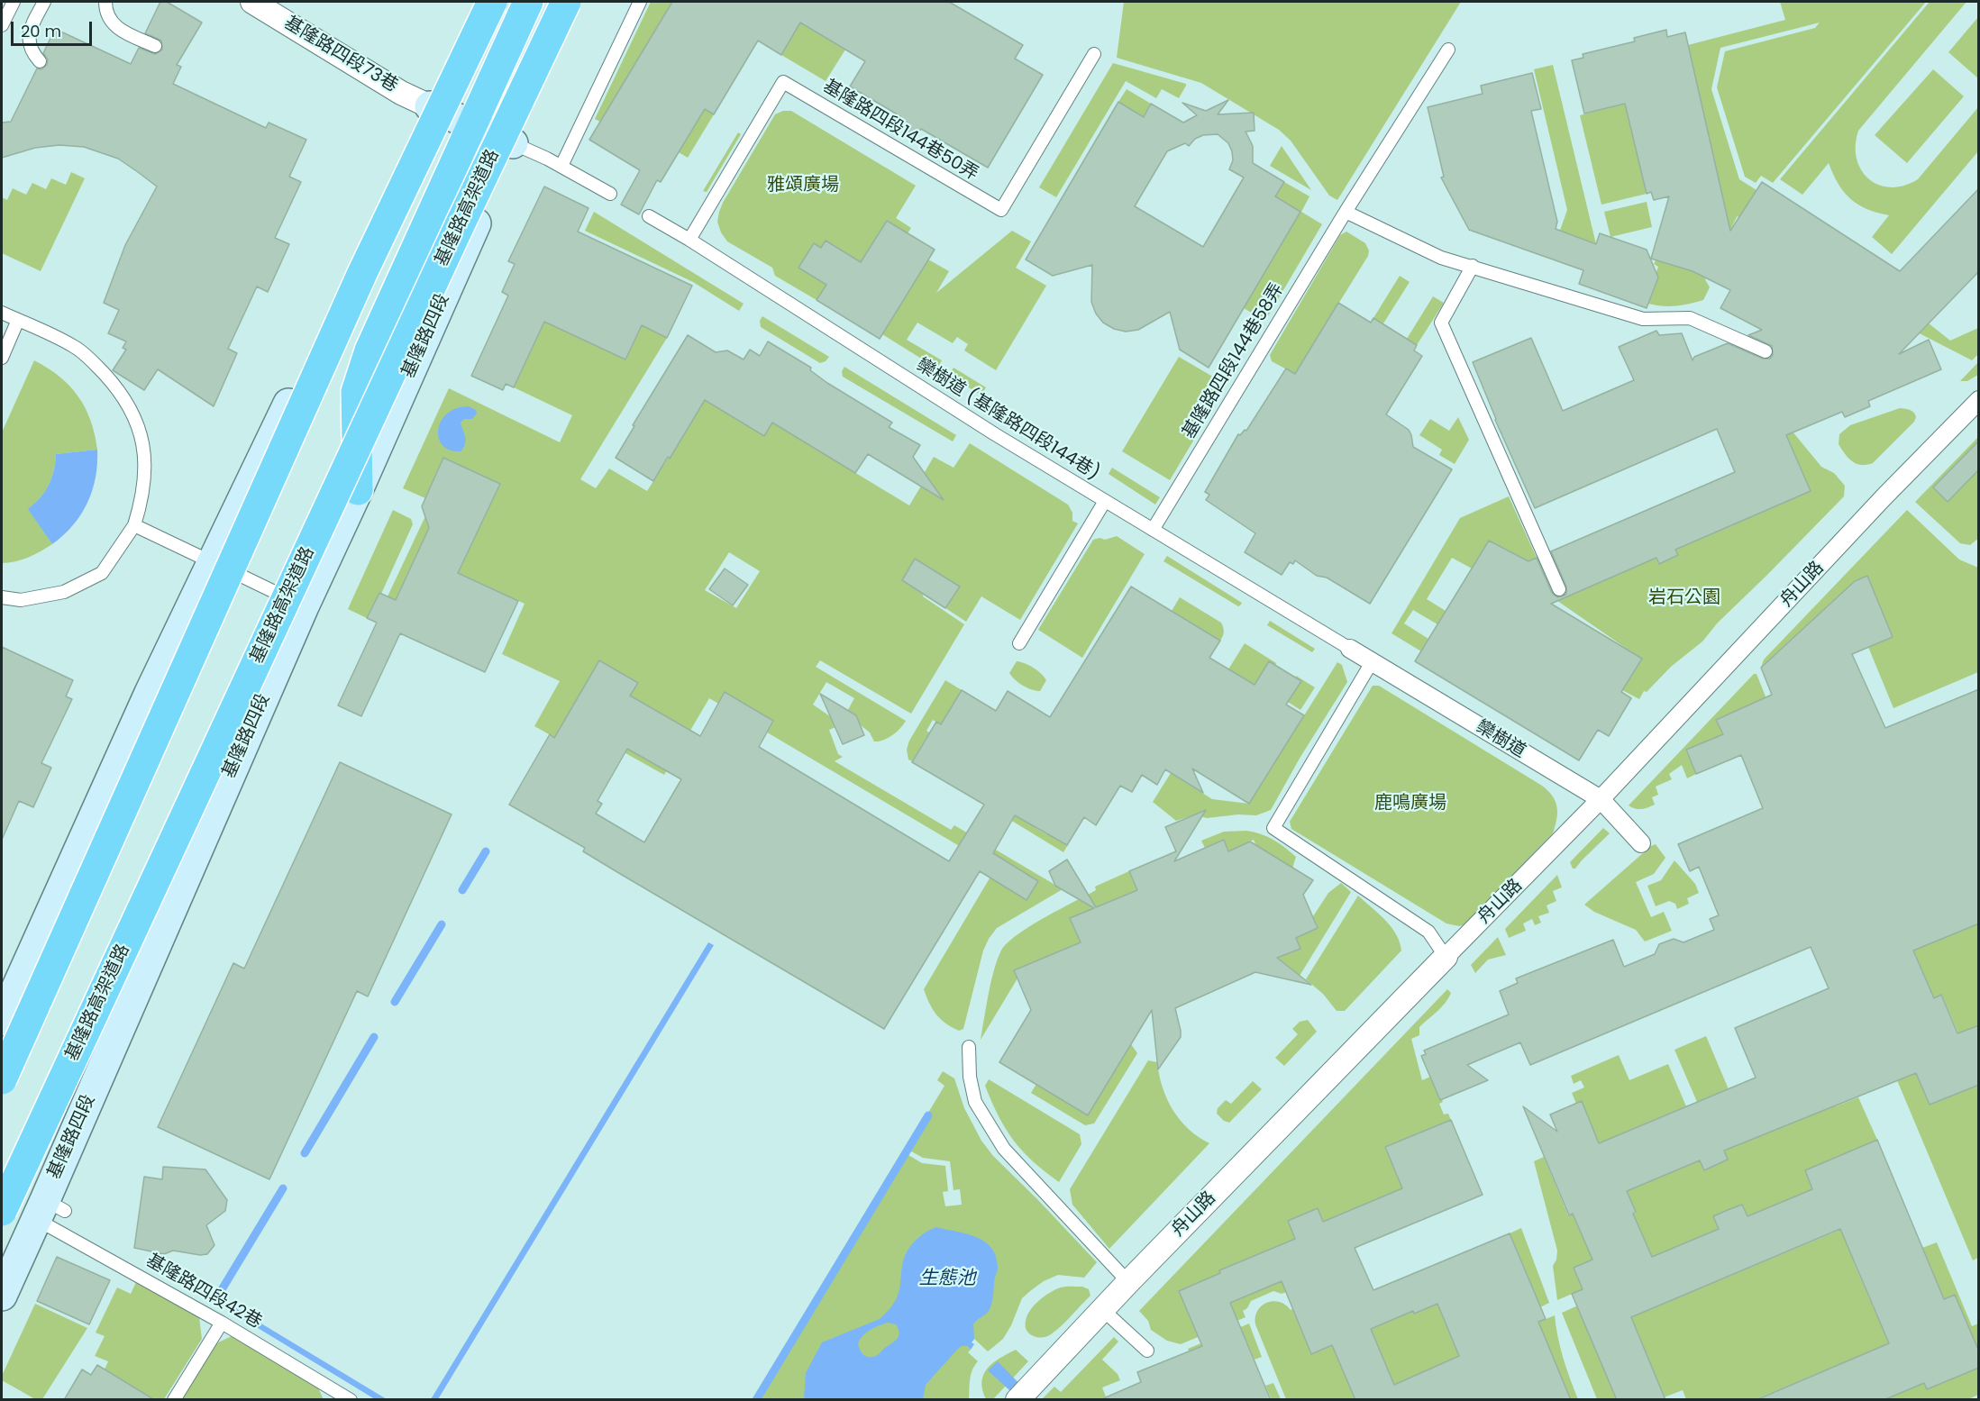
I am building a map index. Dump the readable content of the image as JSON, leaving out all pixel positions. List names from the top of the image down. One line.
{"streets":{"highway":["基隆路高架道路"],"main road":["基隆路四段"],"street":["基隆路四段73巷","舟山路","欒樹道"],"lane":["基隆路四段144巷50弄","基隆路四段144巷58弄","欒樹道 (基隆路四段144巷)","基隆路四段42巷"]},"crossings":[["基隆路四段144巷50弄","欒樹道 (基隆路四段144巷)"],["基隆路四段","基隆路四段42巷"],["基隆路四段144巷58弄","欒樹道 (基隆路四段144巷)"],["欒樹道 (基隆路四段144巷)","欒樹道"],["舟山路","欒樹道"]],"water":["生態池"],"parks":["雅頌廣場","岩石公園","鹿鳴廣場"],"scale_bar":"20 m"}
